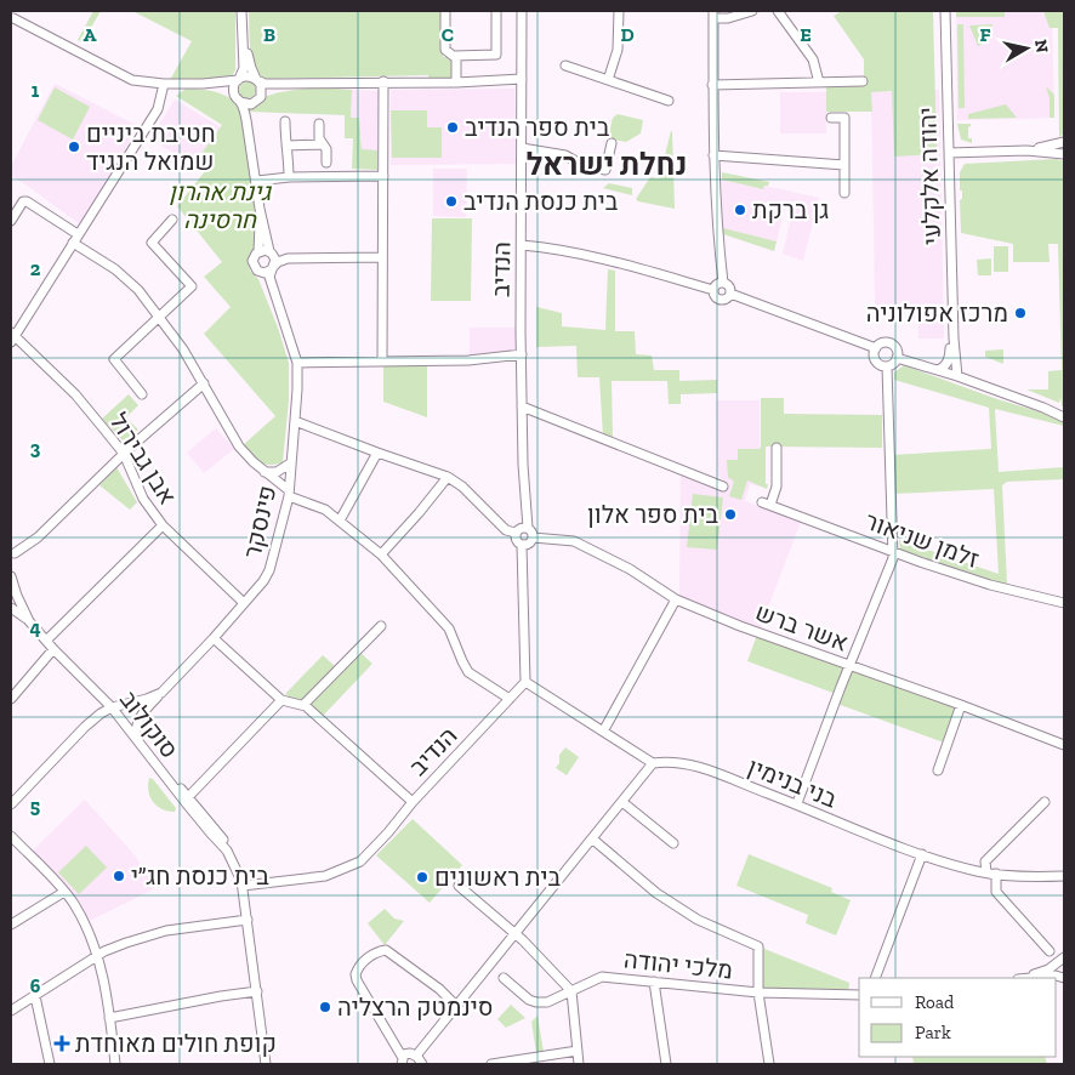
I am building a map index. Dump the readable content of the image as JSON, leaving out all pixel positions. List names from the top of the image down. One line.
{"streets":{"street":["יהודה אלקלעי","הנדיב","אבן גבירול","פינסקר","זלמן שניאור","אשר ברש","סוקולוב","בני בנימין","מלכי יהודה"]},"crossings":[["הנדיב","אשר ברש"],["הנדיב","סוקולוב"],["אבן גבירול","פינסקר"],["פינסקר","סוקולוב"]],"districts":["נחלת ישראל"],"parks":["גינת אהרון חרסינה"],"places":{"other":["בית ספר הנדיב","חטיבת ביניים שמואל הנגיד","בית כנסת הנדיב","גן ברקת","מרכז אפולוניה","בית ספר אלון","בית כנסת חג״י","בית ראשונים","סינמטק הרצליה"],"health":["קופת חולים מאוחדת"]},"legend":["Road","Park"],"north":"right","grid":{"columns":["A","B","C","D","E","F"],"rows":["1","2","3","4","5","6"]}}
